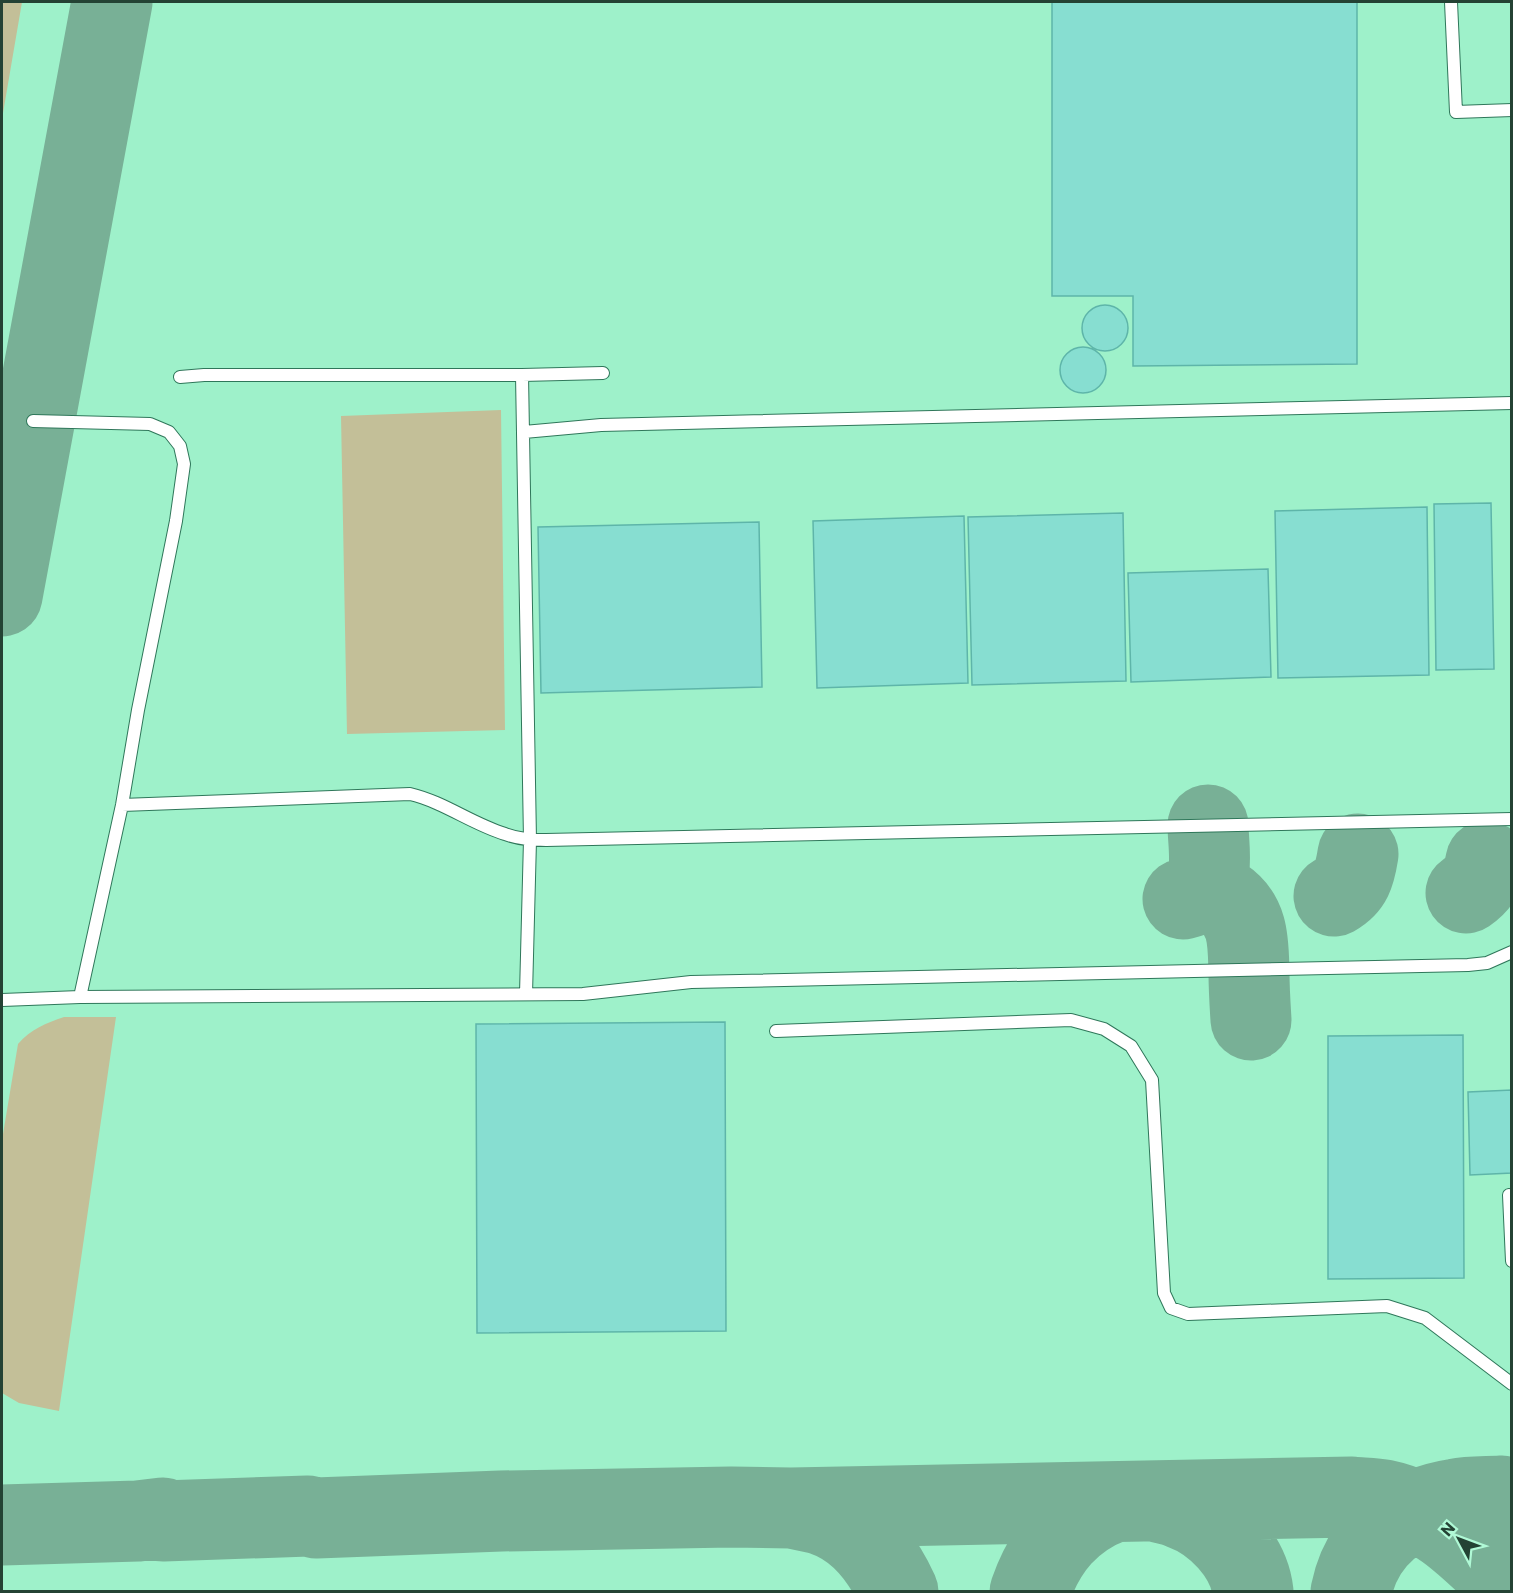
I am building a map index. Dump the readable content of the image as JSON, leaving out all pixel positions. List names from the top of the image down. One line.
{"north":"top left"}
